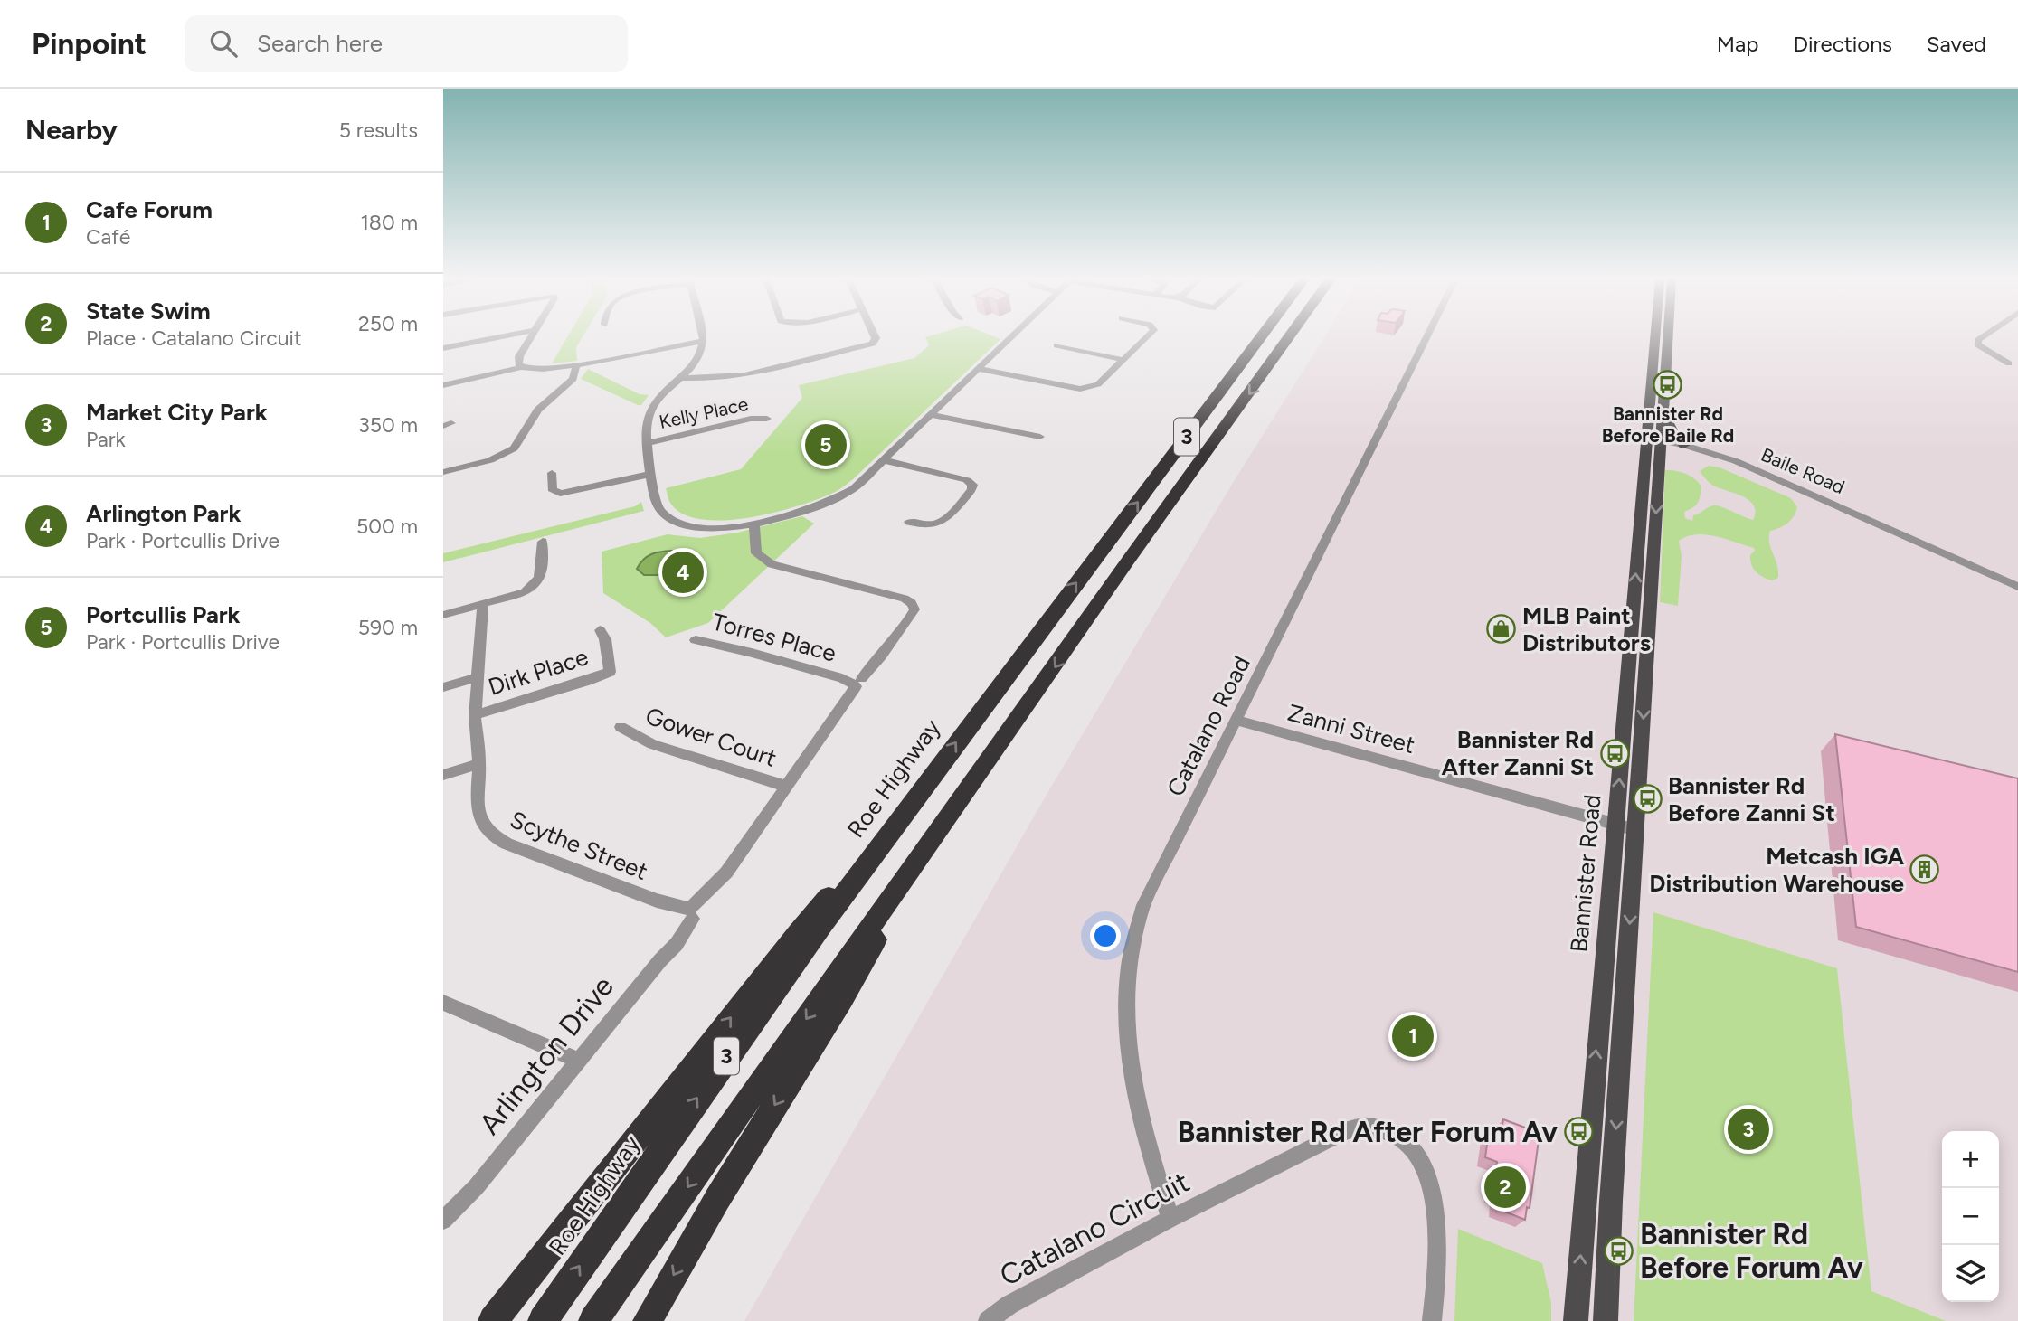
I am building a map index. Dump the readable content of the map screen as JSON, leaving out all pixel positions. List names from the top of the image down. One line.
{"streets":{"highway":["3","Roe Highway"],"main road":["Bannister Road"],"street":["Kelly Place","Baile Road","Torres Place","Dirk Place","Catalano Road","Zanni Street","Gower Court","Scythe Street","Arlington Drive","Catalano Circuit"]},"crossings":[["Baile Road","Bannister Road"],["Torres Place","Arlington Drive"],["Dirk Place","Scythe Street"],["Catalano Road","Zanni Street"],["Catalano Road","Catalano Circuit"],["Zanni Street","Bannister Road"],["Gower Court","Arlington Drive"],["Scythe Street","Arlington Drive"]],"places":{"bus stop":["Bannister Rd Before Baile Rd","Bannister Rd After Zanni St","Bannister Rd Before Zanni St","Bannister Rd After Forum Av","Bannister Rd Before Forum Av"],"shop":["MLB Paint Distributors"],"building":["Metcash IGA Distribution Warehouse"]},"page":{"header":"Pinpoint","search":"Search here","nav":["Map","Directions","Saved"],"heading":["Nearby","5 results"],"list":[{"mark":"1","name":"Cafe Forum","note":"Café","value":"180 m"},{"mark":"2","name":"State Swim","note":"Place · Catalano Circuit","value":"250 m"},{"mark":"3","name":"Market City Park","note":"Park","value":"350 m"},{"mark":"4","name":"Arlington Park","note":"Park · Portcullis Drive","value":"500 m"},{"mark":"5","name":"Portcullis Park","note":"Park · Portcullis Drive","value":"590 m"}],"pins":["5","4","1","3","2"],"map_buttons":["+","−"]}}
